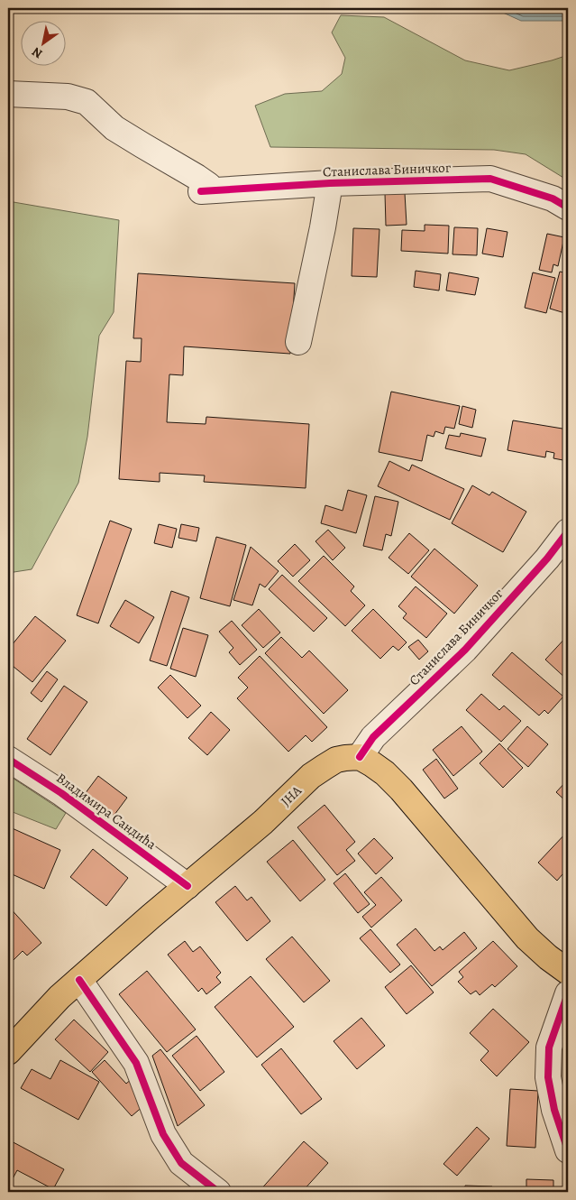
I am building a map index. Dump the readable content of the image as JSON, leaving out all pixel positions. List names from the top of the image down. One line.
{"streets":{"main road":["ЈНА"],"street":["Станислава Биничког","Владимира Сандића"]},"crossings":[["Станислава Биничког","ЈНА"],["ЈНА","Владимира Сандића"]],"north":"bottom left"}
